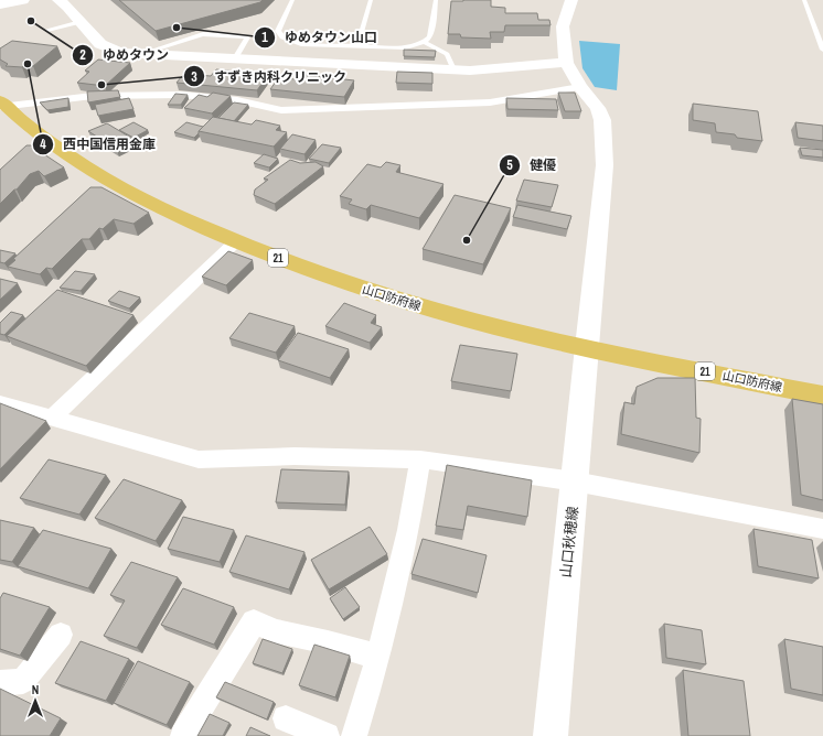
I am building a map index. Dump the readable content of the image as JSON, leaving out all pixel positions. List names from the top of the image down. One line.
{"streets":{"main road":["21","山口防府線"],"street":["山口秋穂線"]},"crossings":[["山口防府線","山口秋穂線"]],"places":["ゆめタウン","ゆめタウン山口","西中国信用金庫","すずき内科クリニック","健優"],"north":"top"}
